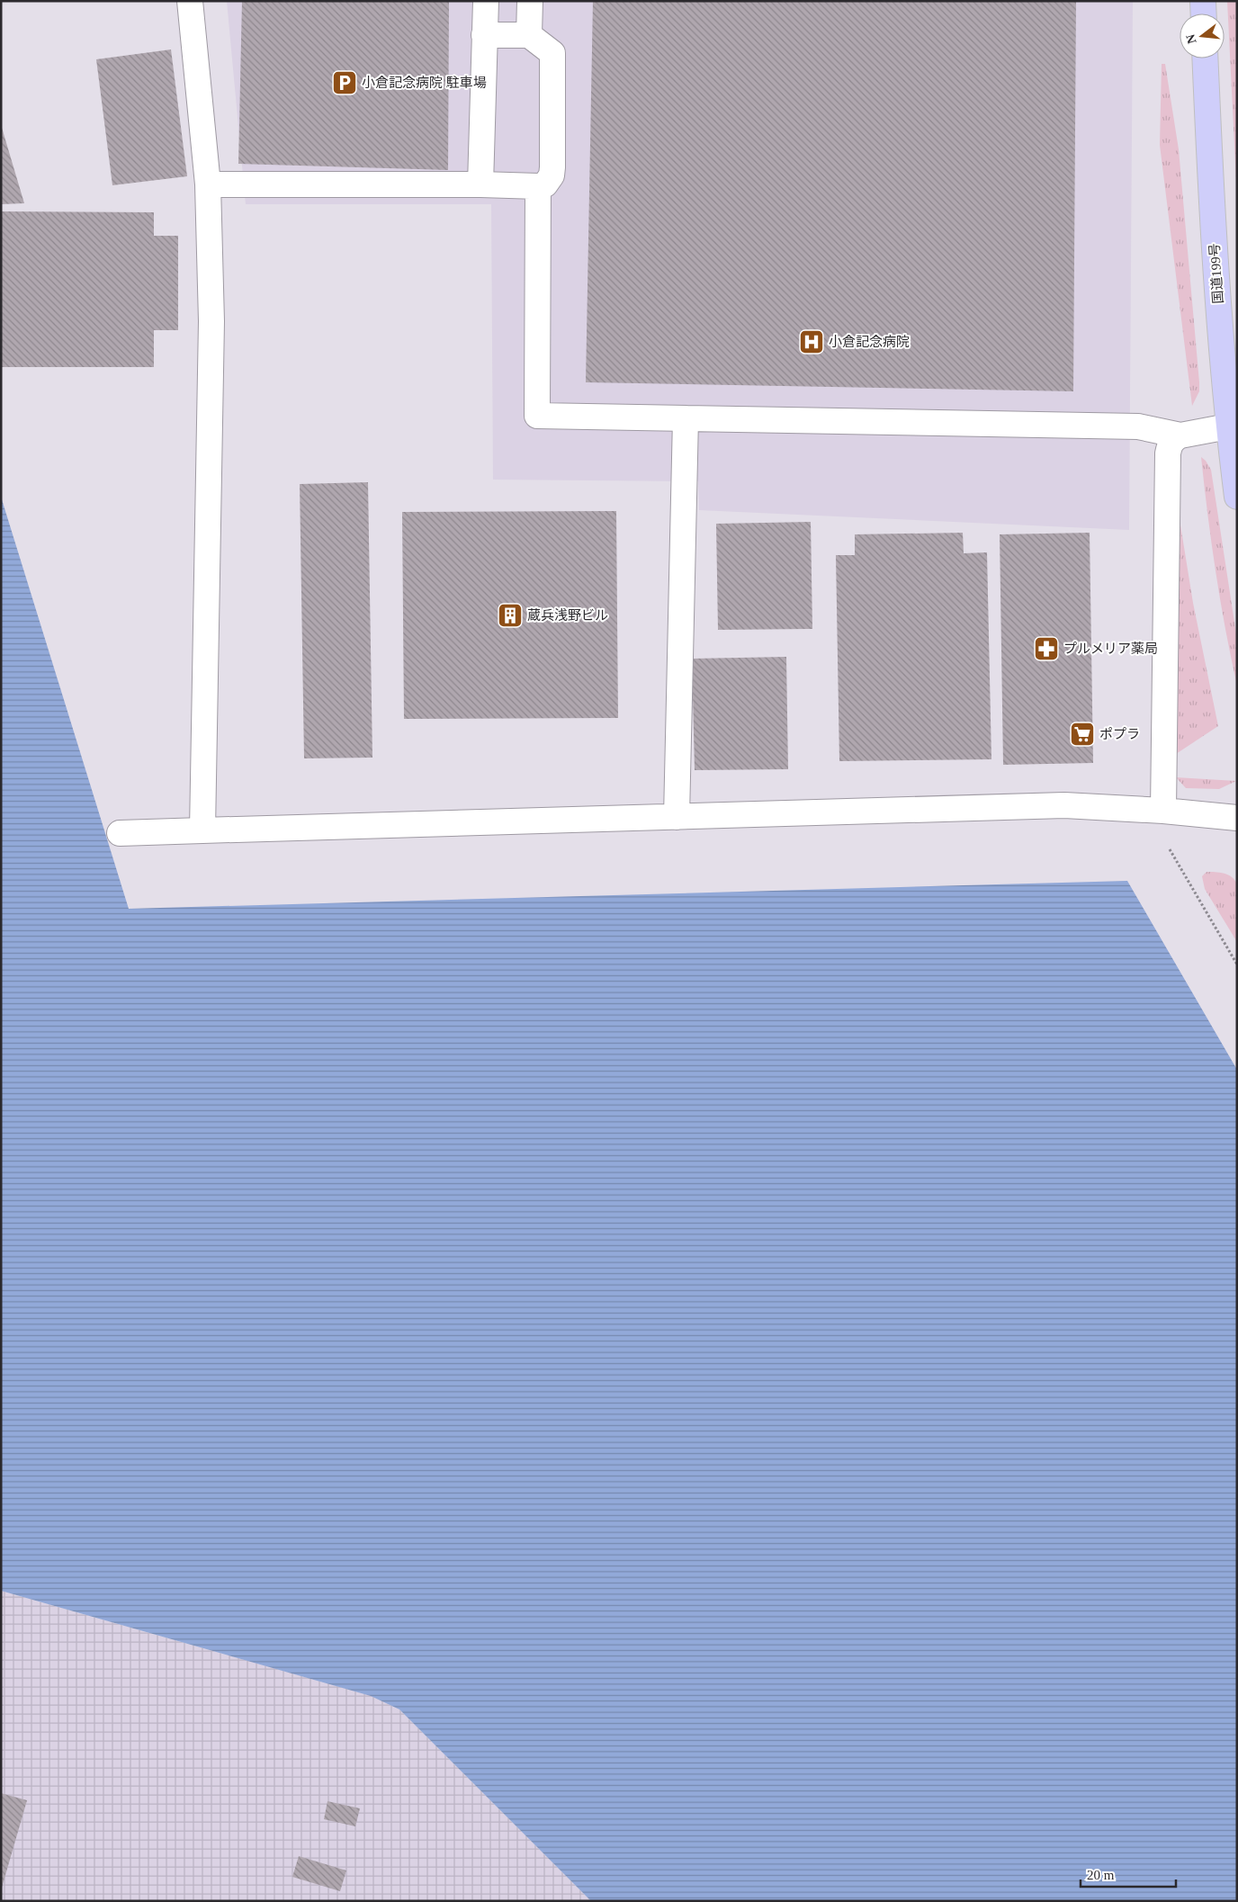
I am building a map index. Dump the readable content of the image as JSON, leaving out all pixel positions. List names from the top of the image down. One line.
{"streets":{"highway":["国道199号"]},"places":{"parking":["小倉記念病院 駐車場"],"hospital":["小倉記念病院"],"building":["蔵兵浅野ビル"],"pharmacy":["プルメリア薬局"],"supermarket":["ポプラ"]},"scale_bar":"20 m","north":"left"}
